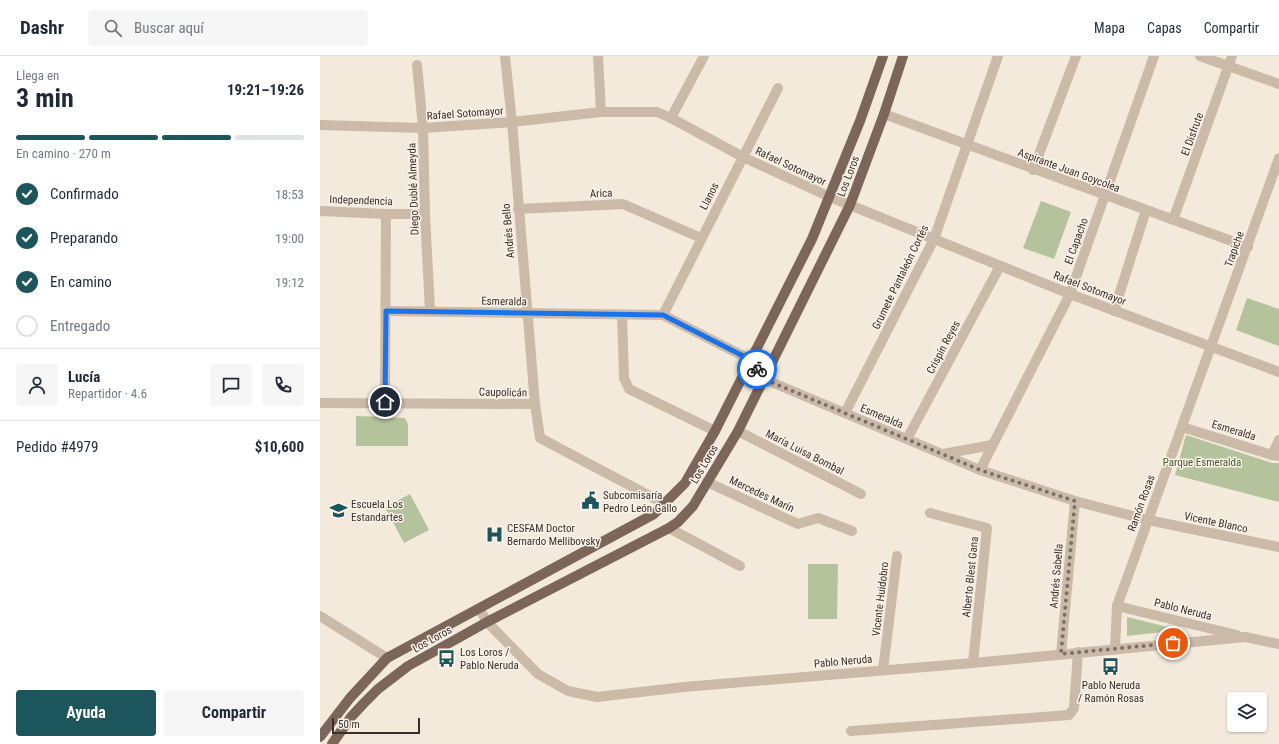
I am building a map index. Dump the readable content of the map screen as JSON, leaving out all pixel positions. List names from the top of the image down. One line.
{"streets":{"main road":["Los Loros"],"street":["Rafael Sotomayor","El Disfrute","Aspirante Juan Goycolea","Diego Dublé Almeyda","Arica","Llanos","Independencia","Andrés Bello","El Capacho","Trapiche","Grumete Pantaleón Cortés","Esmeralda","Crispín Reyes","Caupolicán","María Luisa Bombal","Mercedes Marín","Ramón Rosas","Vicente Blanco","Andrés Sabella","Alberto Blest Gana","Vicente Huidobro","Pablo Neruda"]},"crossings":[["Rafael Sotomayor","Los Loros"],["Rafael Sotomayor","Diego Dublé Almeyda"],["Rafael Sotomayor","Llanos"],["Rafael Sotomayor","Andrés Bello"],["Rafael Sotomayor","El Capacho"],["Rafael Sotomayor","Trapiche"],["Rafael Sotomayor","Grumete Pantaleón Cortés"],["Rafael Sotomayor","Crispín Reyes"],["Rafael Sotomayor","Ramón Rosas"],["El Disfrute","Aspirante Juan Goycolea"],["Aspirante Juan Goycolea","Los Loros"],["Aspirante Juan Goycolea","El Capacho"],["Aspirante Juan Goycolea","Trapiche"],["Aspirante Juan Goycolea","Grumete Pantaleón Cortés"],["Los Loros","Esmeralda"],["Los Loros","Caupolicán"],["Los Loros","María Luisa Bombal"],["Los Loros","Mercedes Marín"],["Los Loros","Pablo Neruda"],["Diego Dublé Almeyda","Independencia"],["Diego Dublé Almeyda","Esmeralda"],["Arica","Llanos"],["Arica","Andrés Bello"],["Llanos","Esmeralda"],["Andrés Bello","Esmeralda"],["Andrés Bello","Caupolicán"],["El Capacho","Esmeralda"],["Trapiche","Ramón Rosas"],["Grumete Pantaleón Cortés","Esmeralda"],["Esmeralda","Crispín Reyes"],["Esmeralda","Ramón Rosas"],["Esmeralda","Vicente Blanco"],["Esmeralda","Andrés Sabella"],["Ramón Rosas","Vicente Blanco"],["Ramón Rosas","Pablo Neruda"],["Andrés Sabella","Pablo Neruda"],["Alberto Blest Gana","Pablo Neruda"],["Vicente Huidobro","Pablo Neruda"]],"parks":["Parque Esmeralda"],"places":{"public building":["Subcomisaría Pedro León Gallo"],"school or university":["Escuela Los Estandartes"],"hospital":["CESFAM Doctor Bernardo Mellibovsky"],"bus stop":["Los Loros / Pablo Neruda","Pablo Neruda / Ramón Rosas"]},"scale_bar":"50 m","page":{"header":"Dashr","search":"Buscar aquí","nav":["Mapa","Capas","Compartir"],"heading":["3 min","Llega en","19:21–19:26"],"panel":["Lucía","Repartidor · 4.6","Pedido #4979","$10,600"],"bar":"En camino · 270 m","list":[["Confirmado","18:53"],["Preparando","19:00"],["En camino","19:12"],"Entregado"],"buttons":["Ayuda","Compartir"],"scale":"50 m"}}
